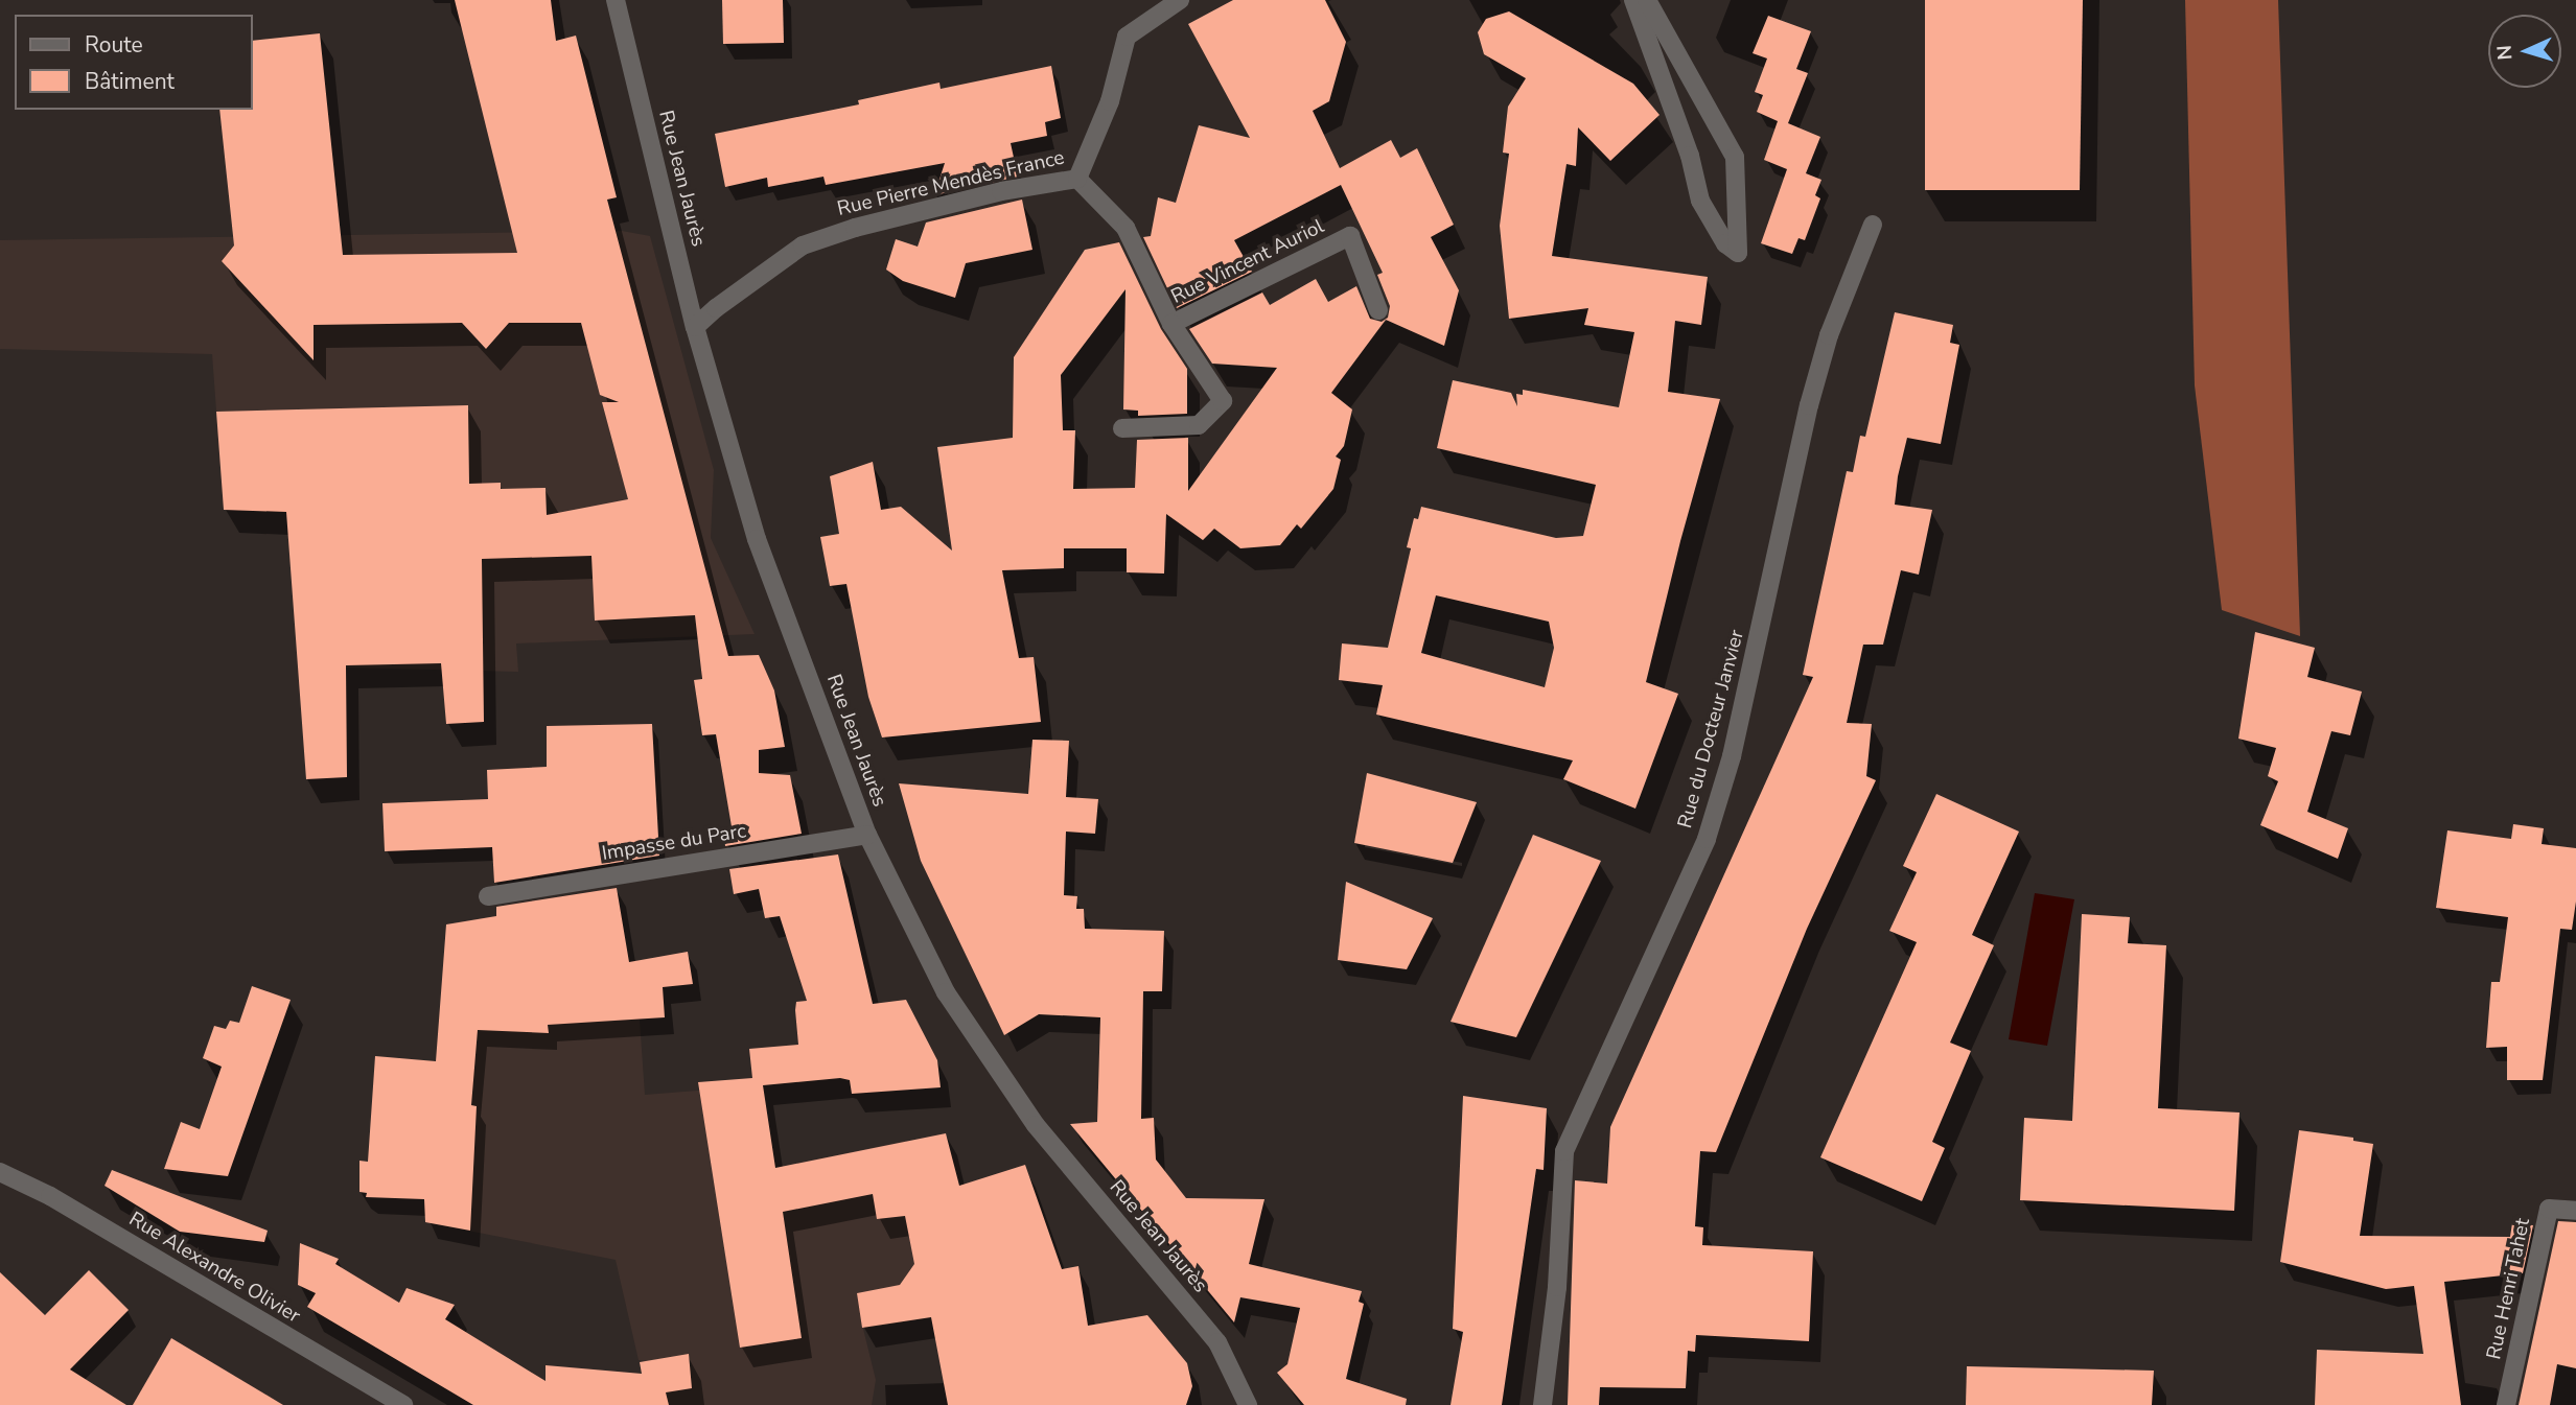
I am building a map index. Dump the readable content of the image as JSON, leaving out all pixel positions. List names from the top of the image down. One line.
{"streets":{"street":["Rue Jean Jaurès","Rue Pierre Mendès France","Rue Vincent Auriol","Rue du Docteur Janvier","Impasse du Parc","Rue Alexandre Olivier","Rue Henri Tahet"]},"crossings":[["Rue Jean Jaurès","Rue Pierre Mendès France"],["Rue Jean Jaurès","Impasse du Parc"],["Rue Pierre Mendès France","Rue Vincent Auriol"]],"legend":["Route","Bâtiment"],"north":"left"}
